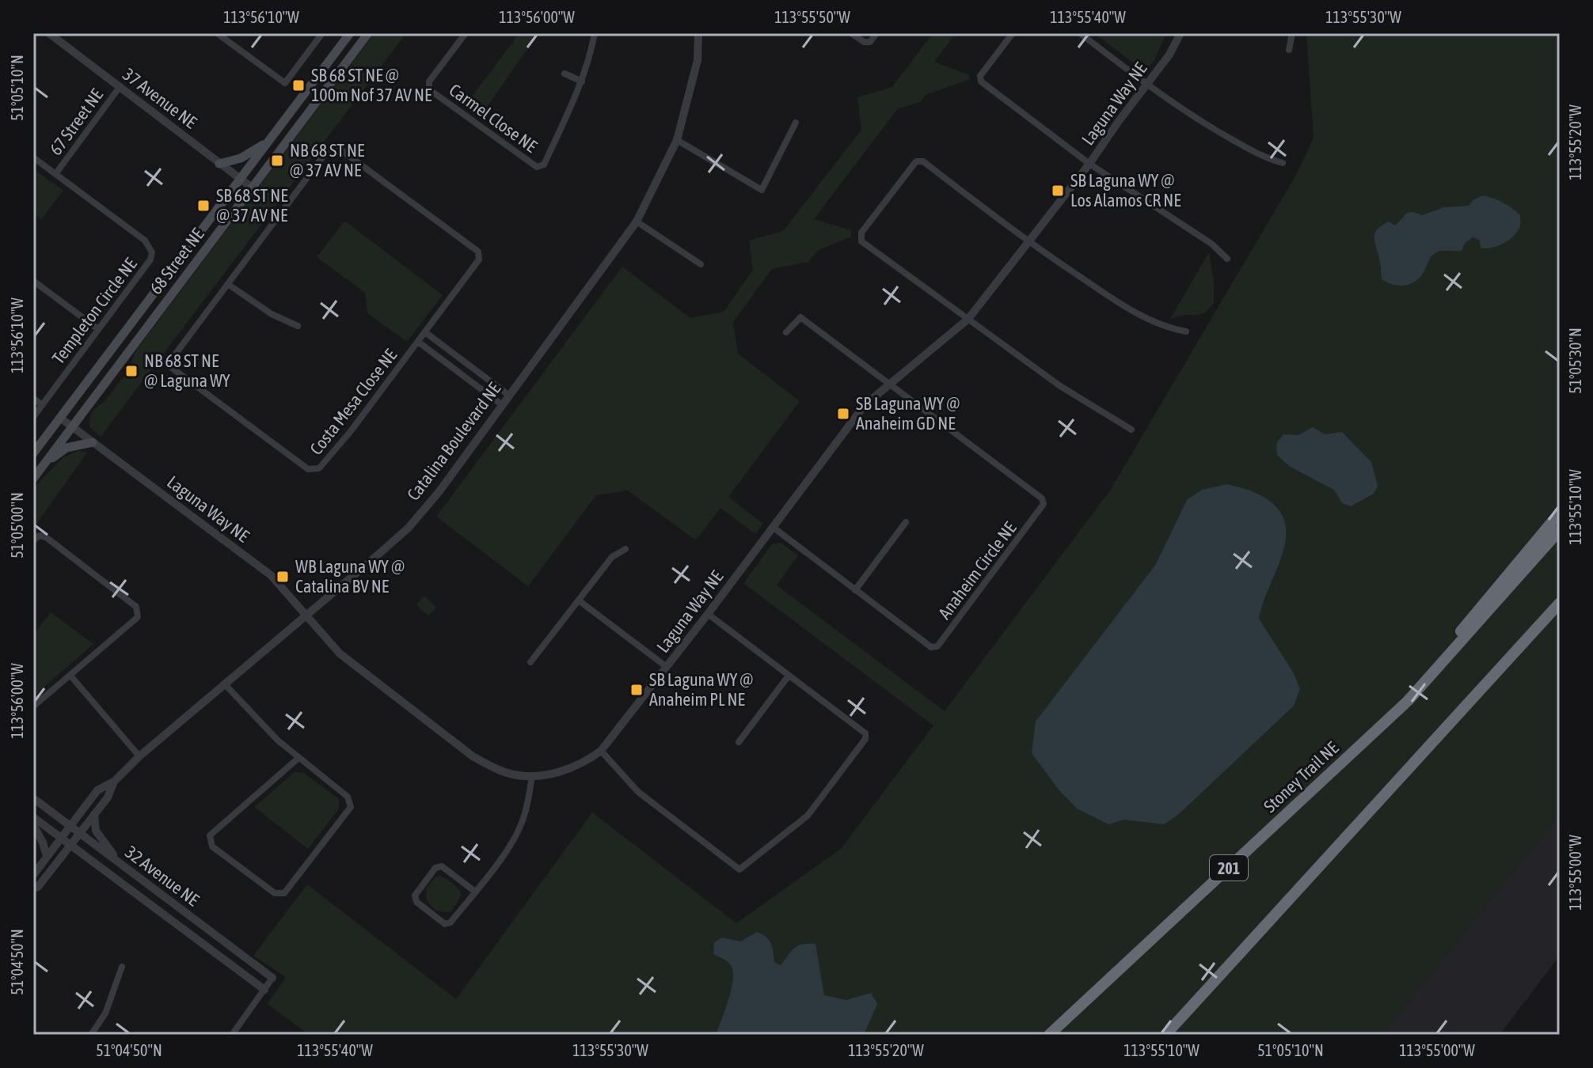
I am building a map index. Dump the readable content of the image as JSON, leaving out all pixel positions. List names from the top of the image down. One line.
{"streets":{"highway":["Stoney Trail NE","201"],"main road":["68 Street NE"],"street":["37 Avenue NE","Laguna Way NE","Carmel Close NE","67 Street NE","Templeton Circle NE","Costa Mesa Close NE","Catalina Boulevard NE","Anaheim Circle NE","32 Avenue NE"]},"crossings":[["37 Avenue NE","67 Street NE"],["37 Avenue NE","68 Street NE"],["Laguna Way NE","68 Street NE"],["Laguna Way NE","Catalina Boulevard NE"],["Laguna Way NE","Anaheim Circle NE"],["67 Street NE","Templeton Circle NE"],["Costa Mesa Close NE","Catalina Boulevard NE"],["Catalina Boulevard NE","32 Avenue NE"]],"places":{"transit":["SB 68 ST NE @ 100m Nof 37 AV NE","NB 68 ST NE @ 37 AV NE","SB Laguna WY @ Los Alamos CR NE","SB 68 ST NE @ 37 AV NE","NB 68 ST NE @ Laguna WY","SB Laguna WY @ Anaheim GD NE","WB Laguna WY @ Catalina BV NE","SB Laguna WY @ Anaheim PL NE"]},"coordinates":["113°56'10\"W","113°56'00\"W","113°55'50\"W","113°55'40\"W","113°55'30\"W","51°05'10\"N","113°55'20\"W","51°05'30\"N","113°55'10\"W","51°05'00\"N","113°55'00\"W","51°04'50\"N"]}
